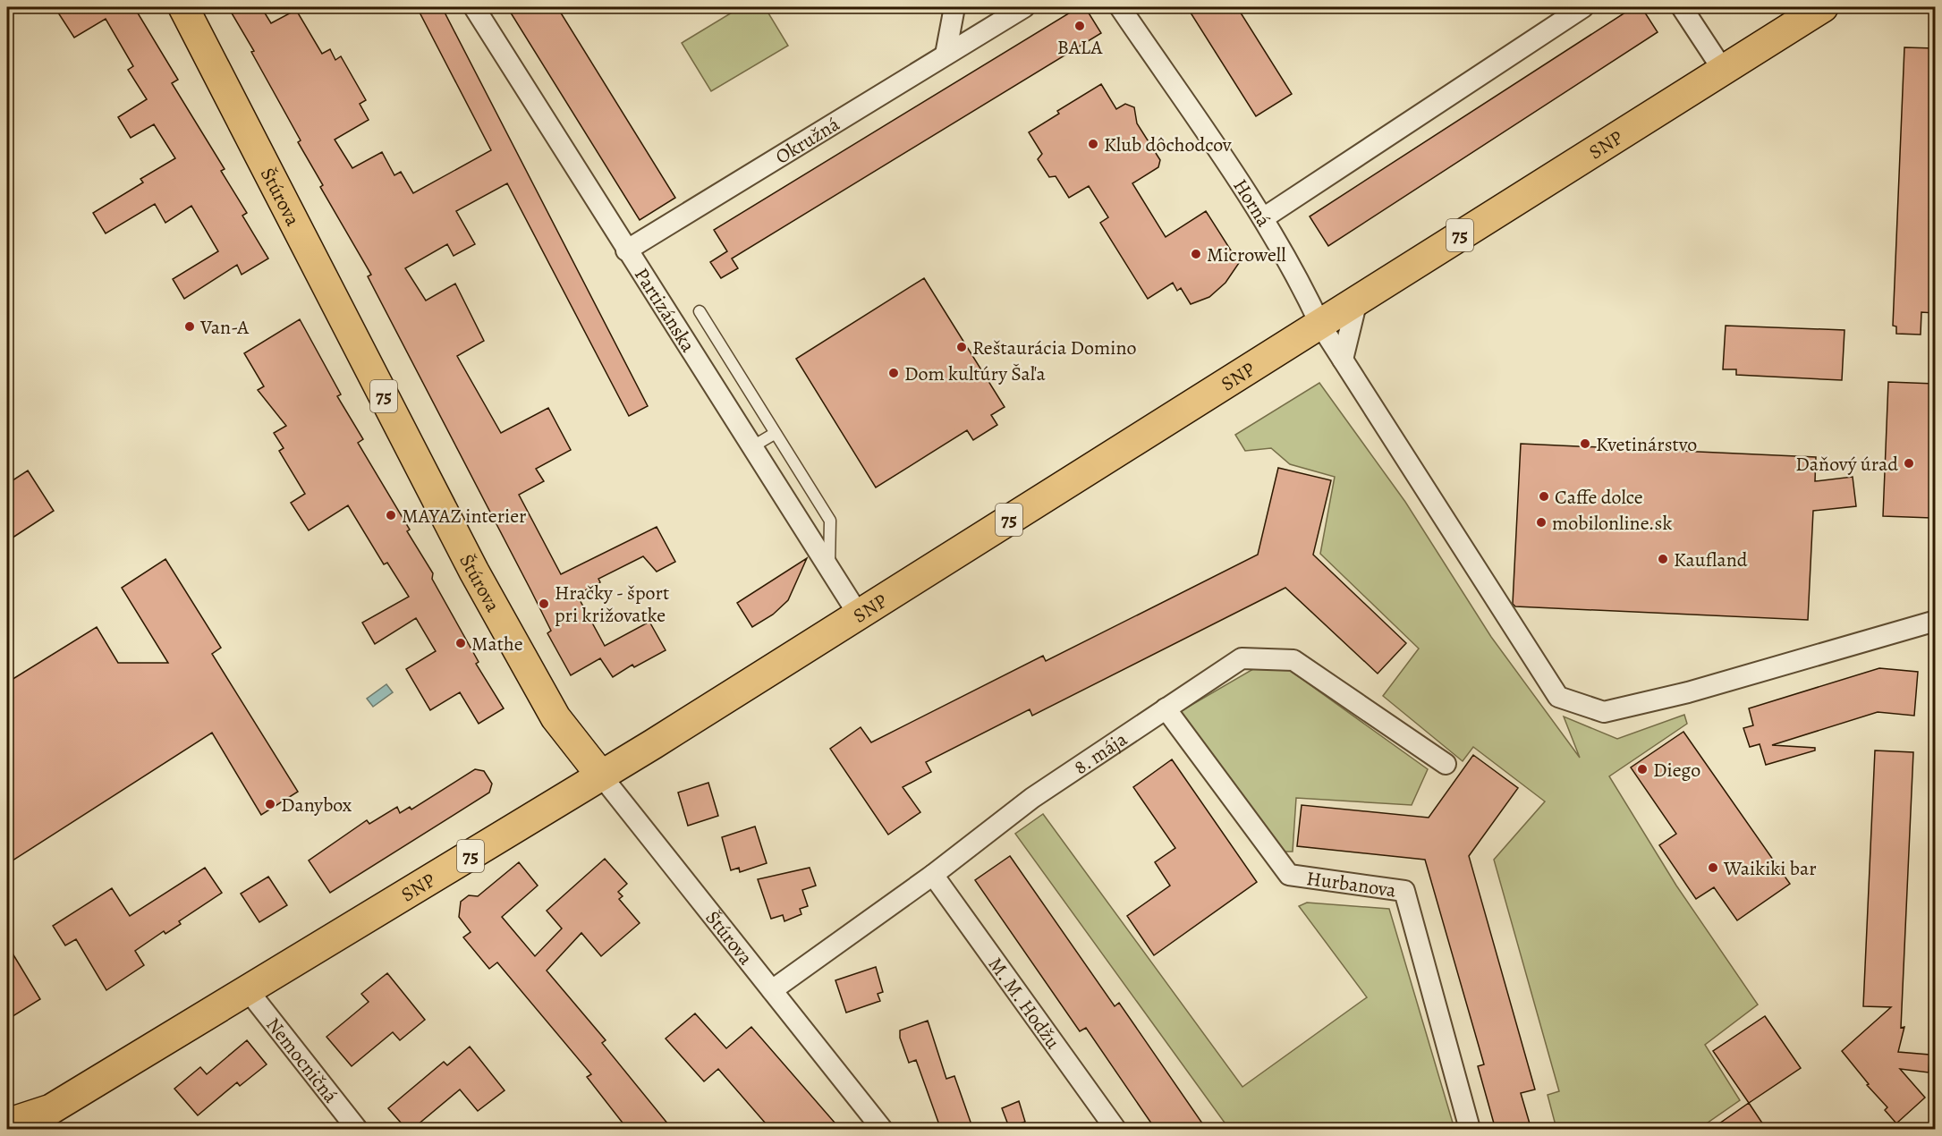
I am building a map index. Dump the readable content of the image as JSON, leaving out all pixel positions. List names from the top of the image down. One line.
{"streets":{"main road":["SNP","Štúrova","75"],"street":["Okružná","Horná","Partizánska","8. mája","Hurbanova","M. M. Hodžu","Nemocničná"]},"crossings":[["Okružná","Partizánska"],["SNP","Štúrova"],["SNP","Horná"],["SNP","Partizánska"],["SNP","Nemocničná"],["Štúrova","8. mája"],["8. mája","Hurbanova"],["8. mája","M. M. Hodžu"]],"places":["BALA","Klub dôchodcov","Microwell","Van-A","Reštaurácia Domino","Dom kultúry Šaľa","Kvetinárstvo","Daňový úrad","Caffe dolce","MAYAZ interier","mobilonline.sk","Kaufland","Hračky - šport pri križovatke","Mathe","Diego","Danybox","Waikiki bar"]}
